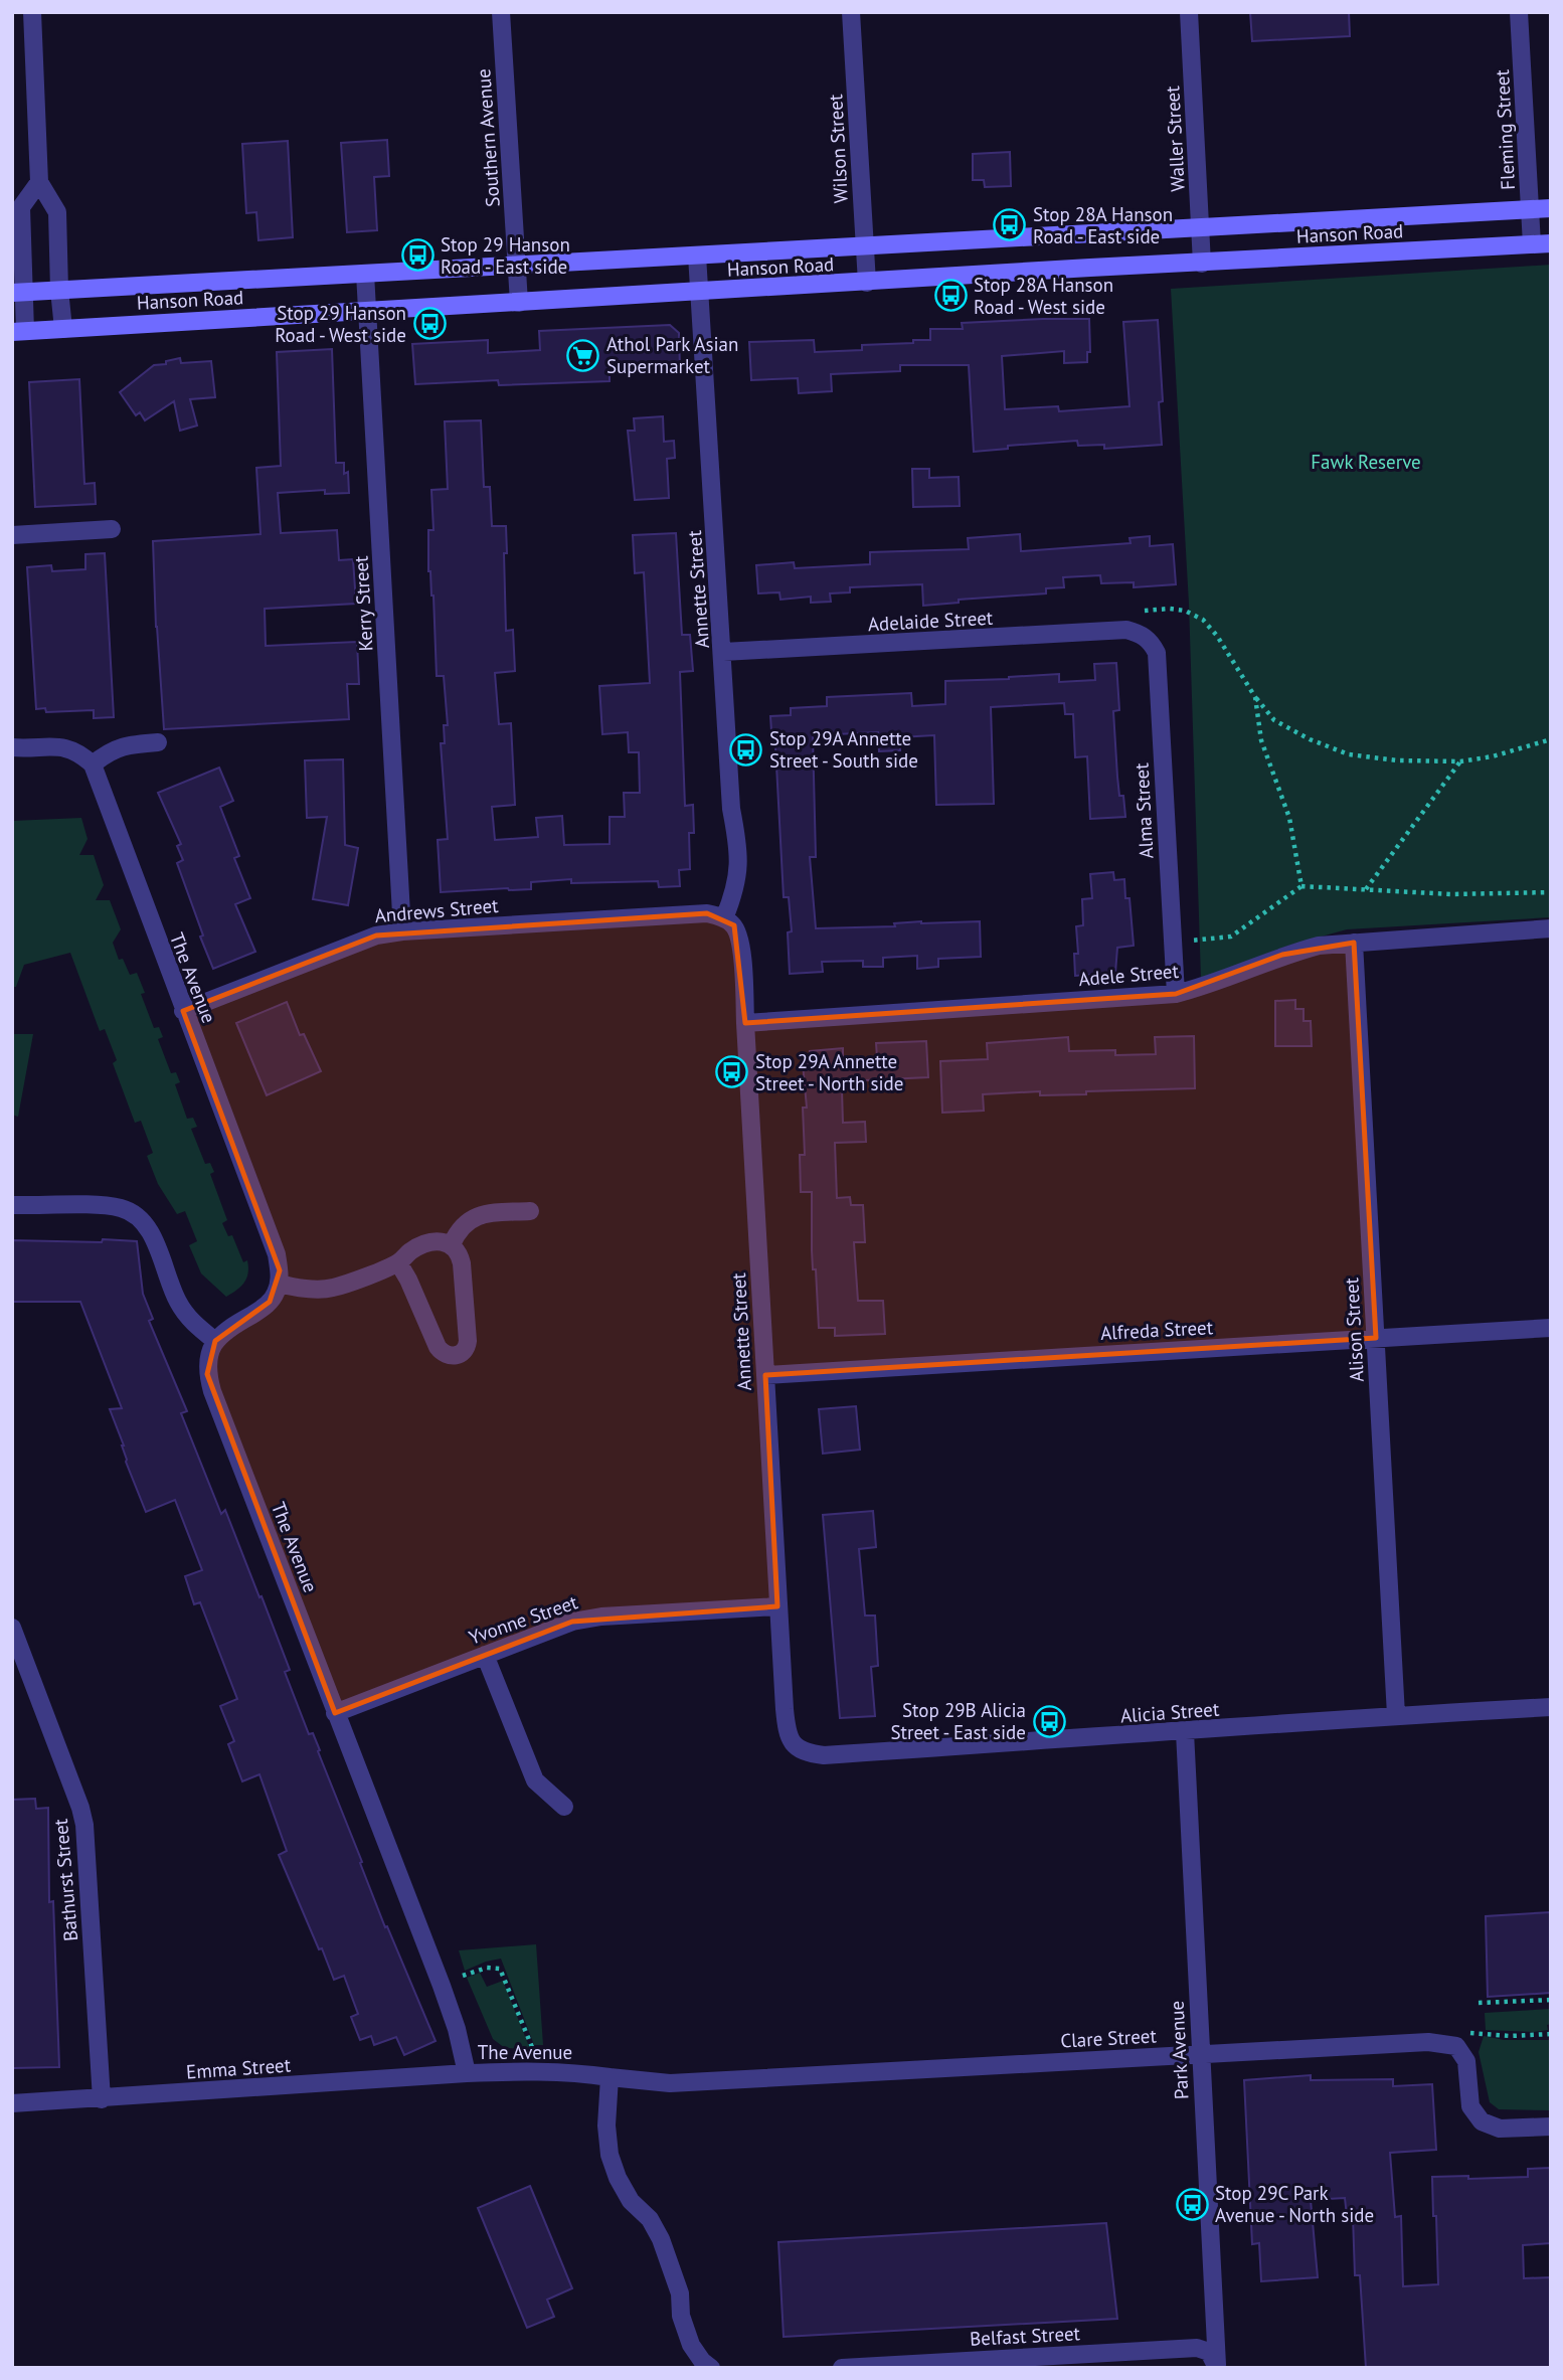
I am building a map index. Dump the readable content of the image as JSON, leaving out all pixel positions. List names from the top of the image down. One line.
{"streets":{"main road":["Hanson Road"],"street":["Fleming Street","Southern Avenue","Waller Street","Wilson Street","Annette Street","Kerry Street","Adelaide Street","Alma Street","Andrews Street","Adele Street","The Avenue","Alfreda Street","Alison Street","Yvonne Street","Alicia Street","Bathurst Street","Clare Street","Park Avenue","Emma Street","Belfast Street"]},"crossings":[["Fleming Street","Hanson Road"],["Southern Avenue","Hanson Road"],["Waller Street","Hanson Road"],["Wilson Street","Hanson Road"],["Hanson Road","Annette Street"],["Hanson Road","Kerry Street"],["Annette Street","Adelaide Street"],["Annette Street","Andrews Street"],["Annette Street","Adele Street"],["Annette Street","Alfreda Street"],["Annette Street","Yvonne Street"],["Annette Street","Alicia Street"],["Kerry Street","Andrews Street"],["Adelaide Street","Alma Street"],["Alma Street","Adele Street"],["Andrews Street","The Avenue"],["Adele Street","Alison Street"],["The Avenue","Yvonne Street"],["The Avenue","Clare Street"],["The Avenue","Emma Street"],["Alfreda Street","Alison Street"],["Alison Street","Alicia Street"],["Alicia Street","Park Avenue"],["Bathurst Street","Emma Street"],["Clare Street","Park Avenue"],["Park Avenue","Belfast Street"]],"parks":["Fawk Reserve"],"places":{"bus stop":["Stop 28A Hanson Road - East side","Stop 29 Hanson Road - East side","Stop 28A Hanson Road - West side","Stop 29 Hanson Road - West side","Stop 29A Annette Street - South side","Stop 29A Annette Street - North side","Stop 29B Alicia Street - East side","Stop 29C Park Avenue - North side"],"supermarket":["Athol Park Asian Supermarket"]}}
